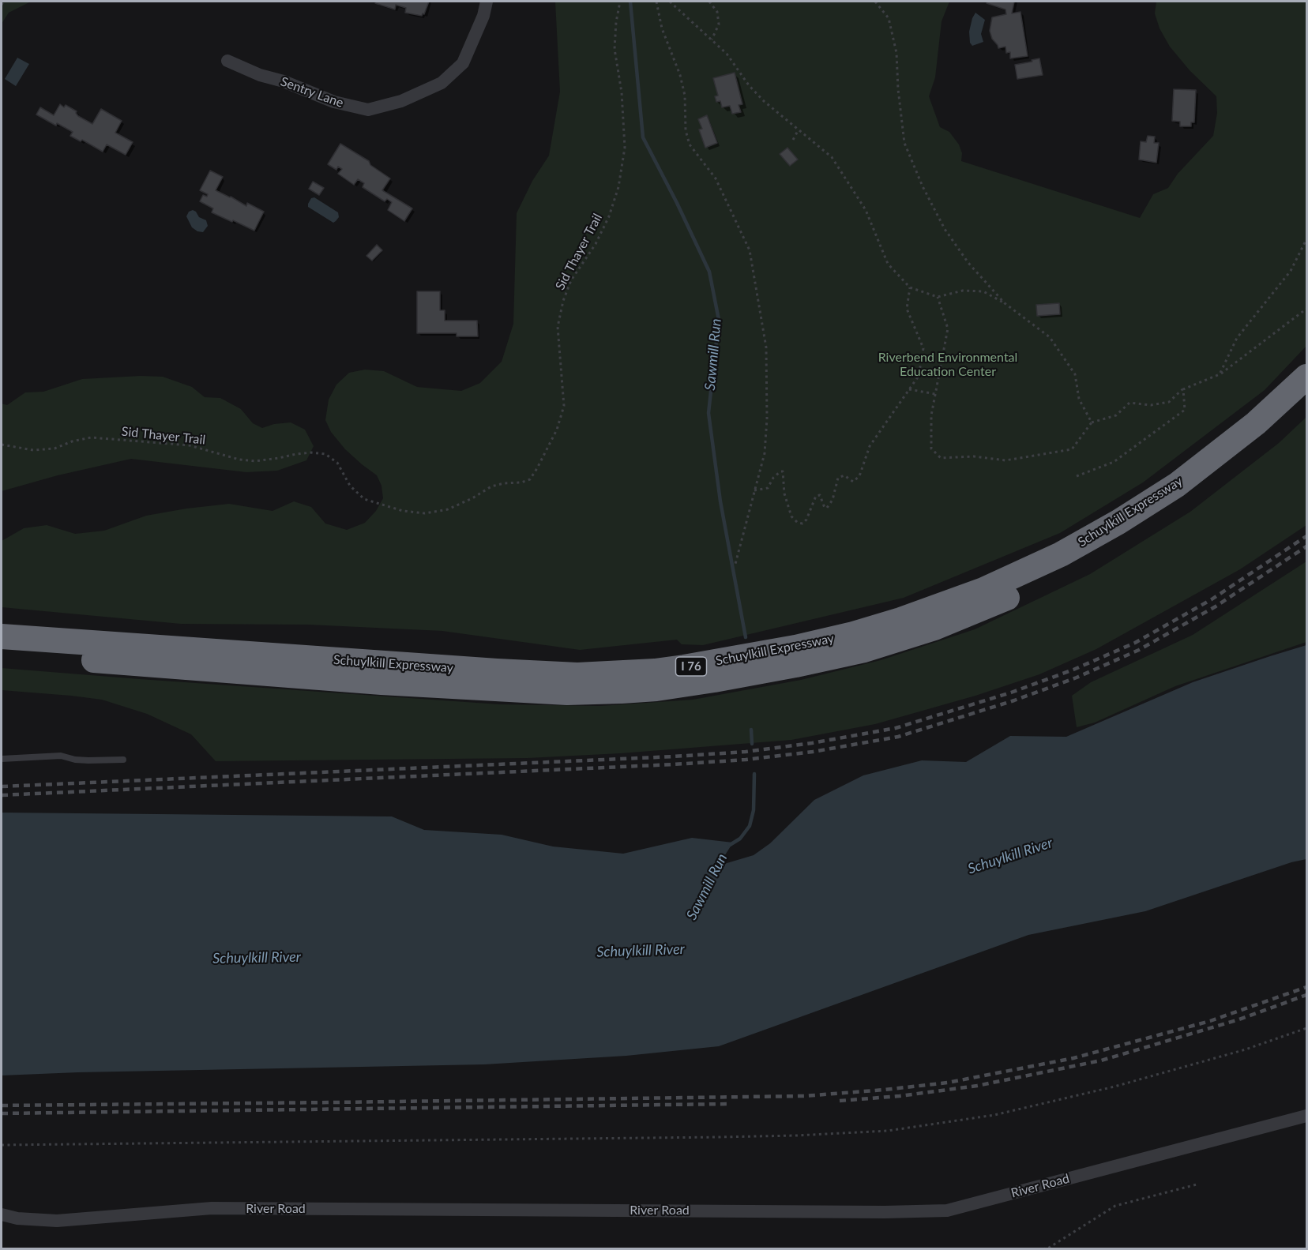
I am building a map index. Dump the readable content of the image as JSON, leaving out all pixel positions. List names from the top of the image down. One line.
{"streets":{"highway":["Schuylkill Expressway","I 76"],"street":["Sentry Lane","River Road"],"path":["Sid Thayer Trail"]},"water":["Sawmill Run","Schuylkill River"],"parks":["Riverbend Environmental Education Center"]}
